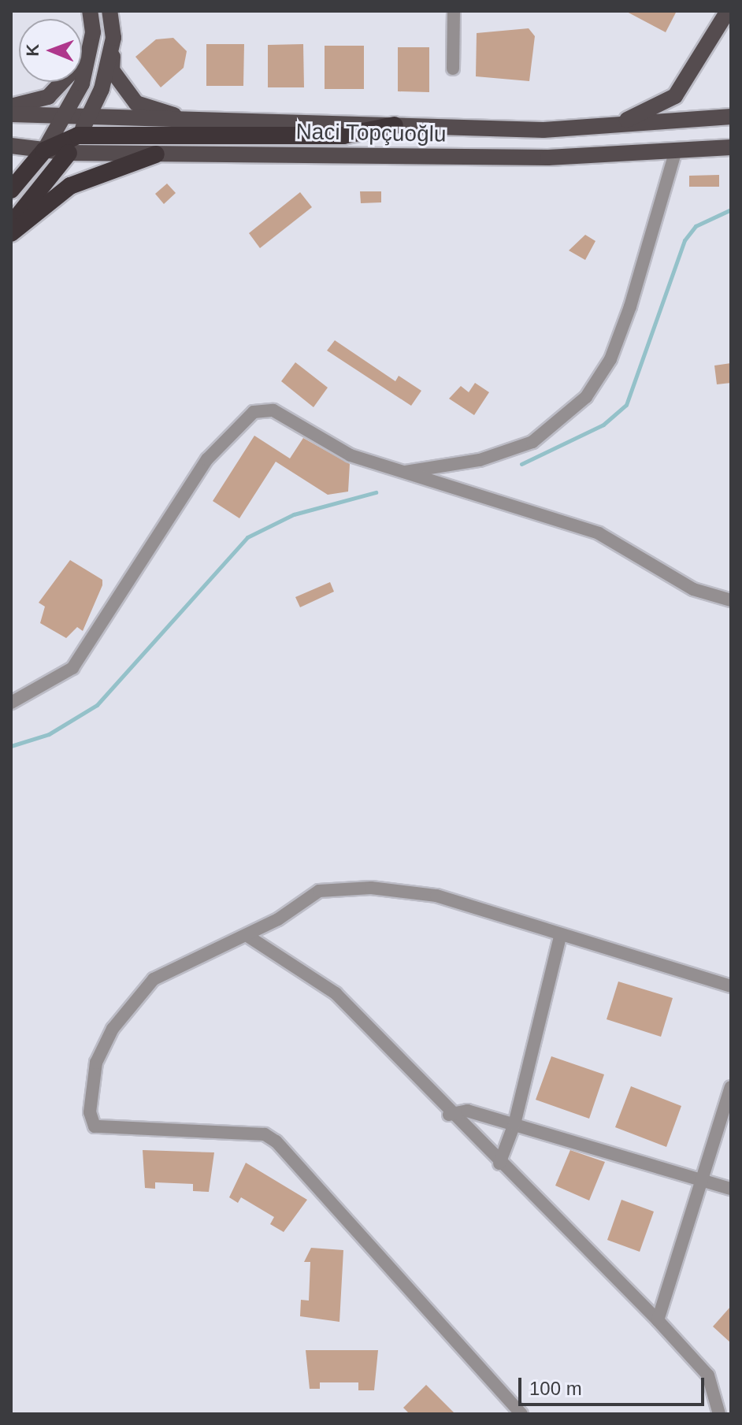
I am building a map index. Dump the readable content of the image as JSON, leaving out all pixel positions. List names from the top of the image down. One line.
{"streets":{"main road":["Naci Topçuoğlu"]},"scale_bar":"100 m","north":"left"}
